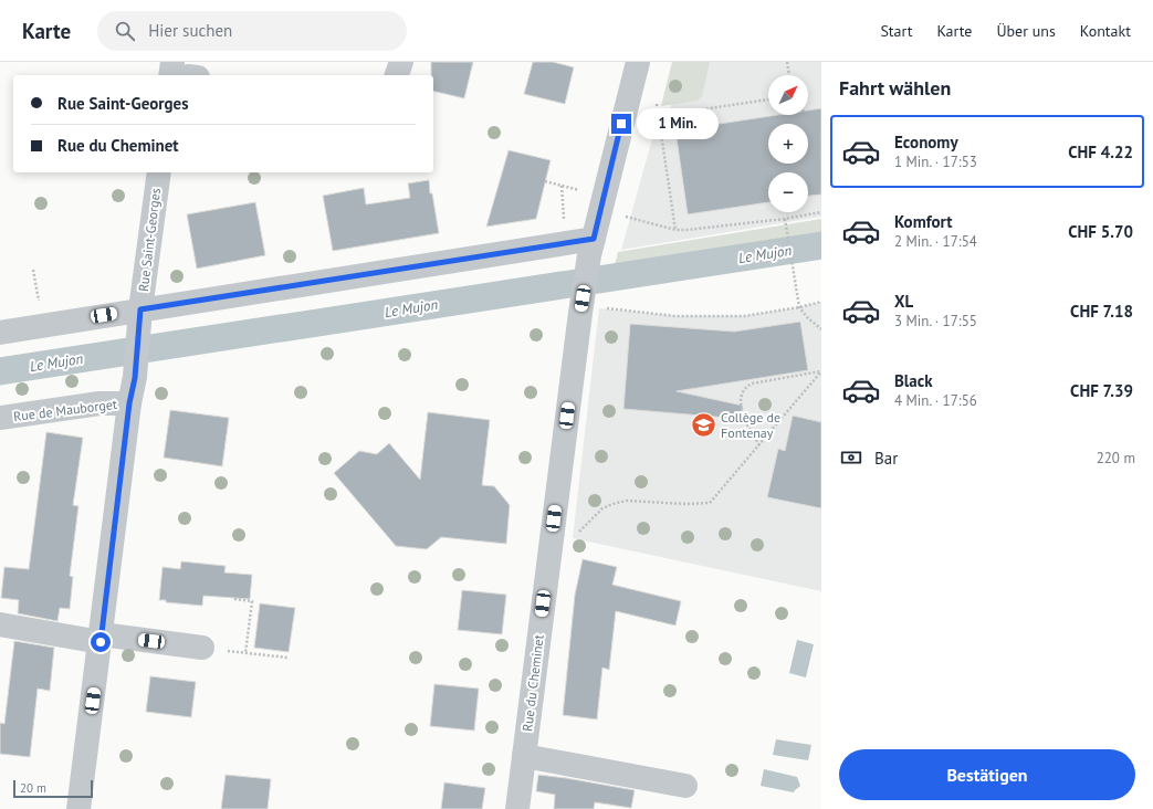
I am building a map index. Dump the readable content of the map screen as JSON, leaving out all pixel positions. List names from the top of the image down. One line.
{"streets":{"street":["Rue Saint-Georges","Rue de Mauborget","Rue du Cheminet"]},"crossings":[["Rue Saint-Georges","Rue de Mauborget"]],"water":["Le Mujon"],"places":{"school or university":["Collège de Fontenay"]},"scale_bar":"20 m","north":"top right","page":{"header":"Karte","search":"Hier suchen","nav":["Start","Karte","Über uns","Kontakt"],"heading":"Fahrt wählen","map_buttons":["+","−"],"banner":["Rue Saint-Georges","Rue du Cheminet"],"bubble":"1 Min.","list":[{"name":"Economy","note":"1 Min. · 17:53","value":"CHF 4.22"},{"name":"Komfort","note":"2 Min. · 17:54","value":"CHF 5.70"},{"name":"XL","note":"3 Min. · 17:55","value":"CHF 7.18"},{"name":"Black","note":"4 Min. · 17:56","value":"CHF 7.39"}],"pay":["Bar","220 m"],"buttons":"Bestätigen","scale":"20 m"}}
